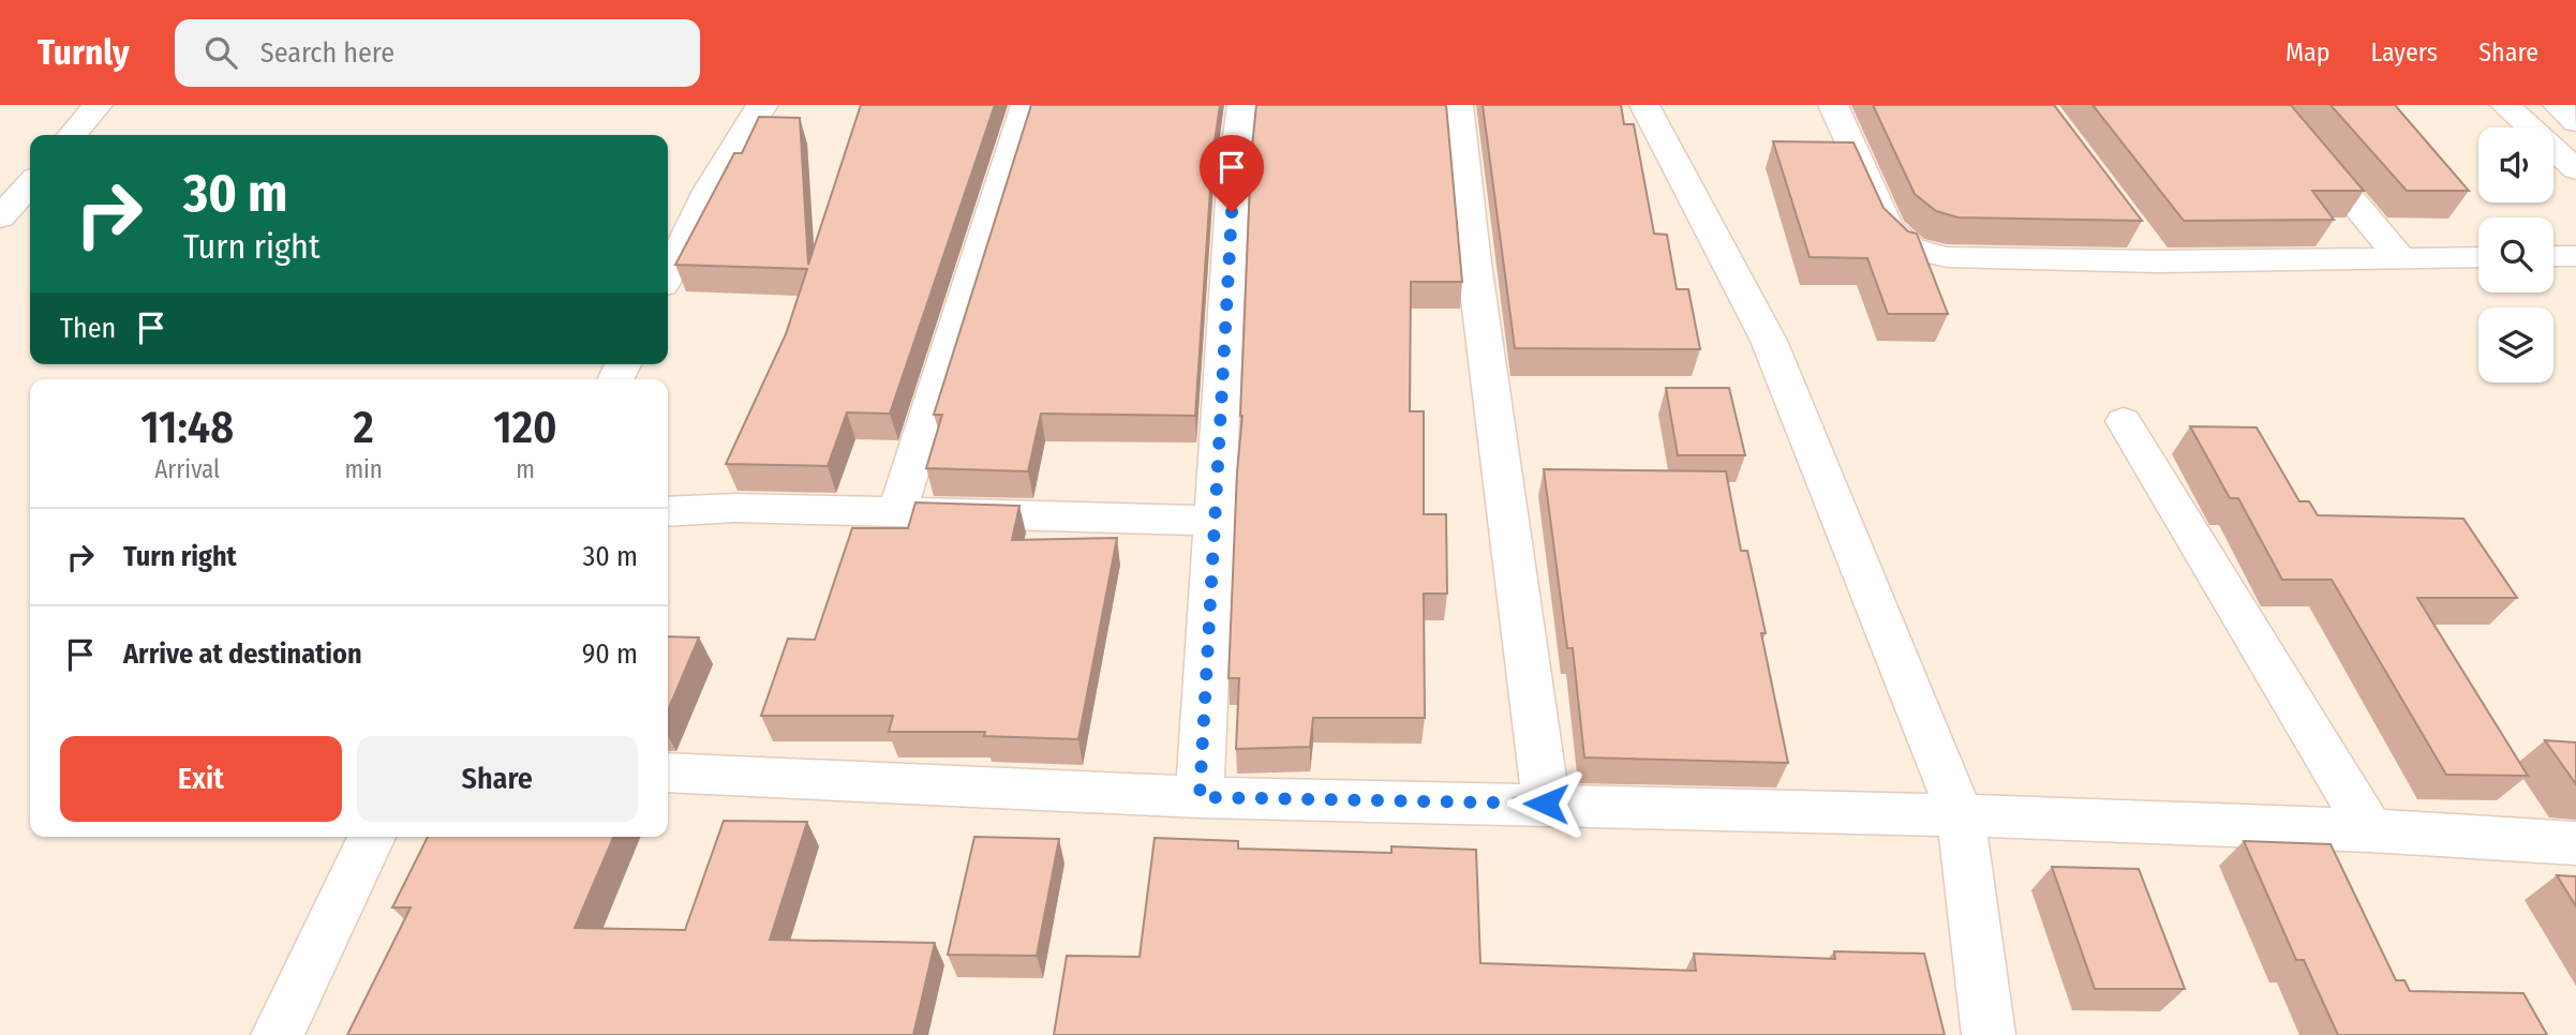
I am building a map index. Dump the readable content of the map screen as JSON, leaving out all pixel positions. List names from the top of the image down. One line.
{"page":{"header":"Turnly","search":"Search here","nav":["Map","Layers","Share"],"turn":["30 m","Turn right"],"then":"Then","eta":["11:48","Arrival","2","min","120","m"],"list":[{"name":"Turn right","value":"30 m"},{"name":"Arrive at destination","value":"90 m"}],"buttons":["Exit","Share"]}}
